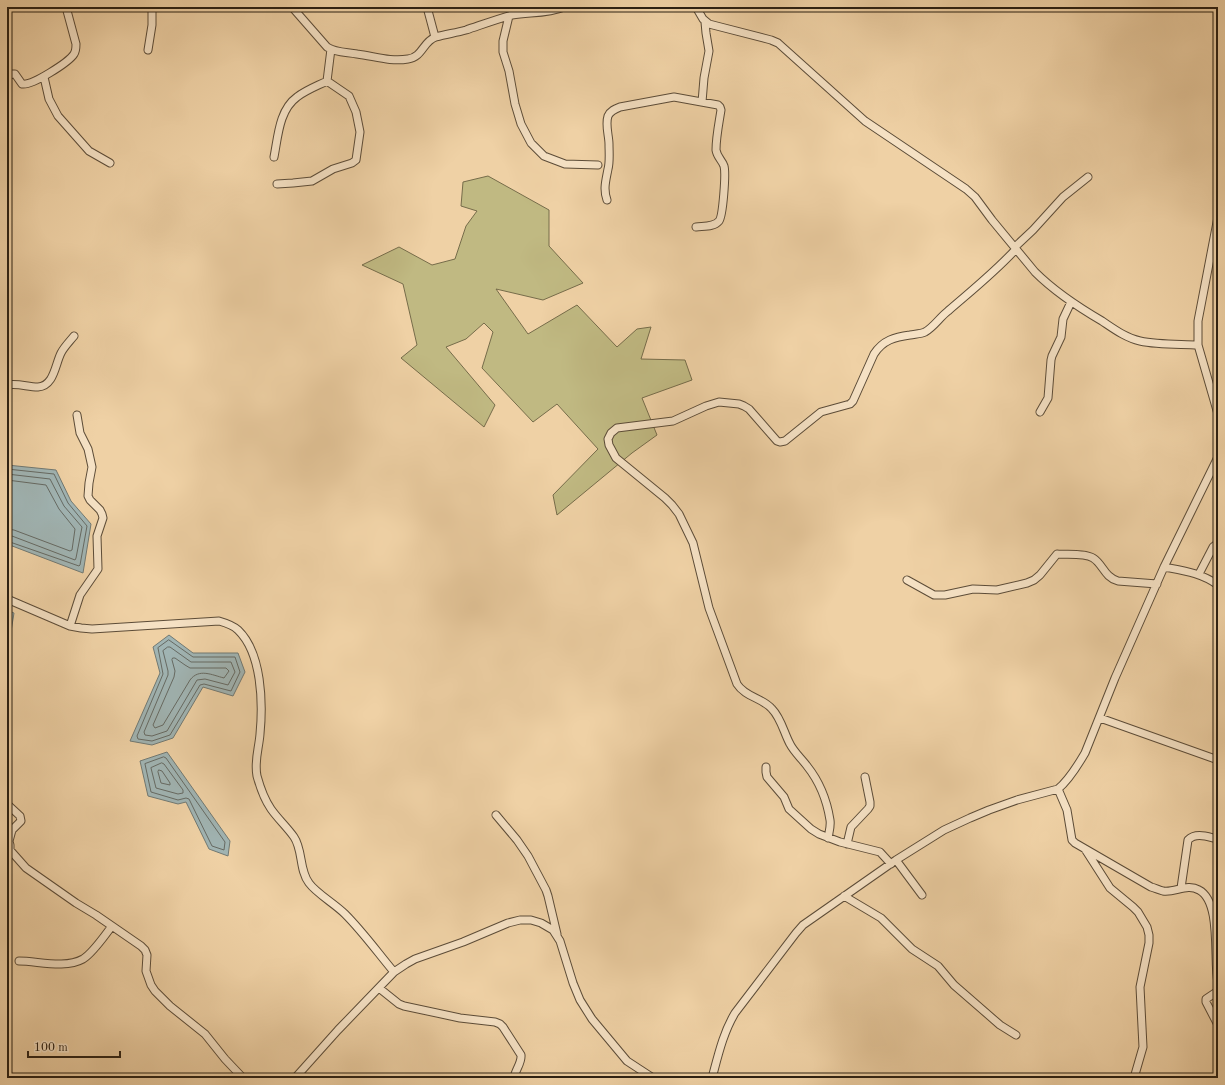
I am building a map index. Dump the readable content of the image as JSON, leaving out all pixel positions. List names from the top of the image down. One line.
{"scale_bar":"100 m"}
